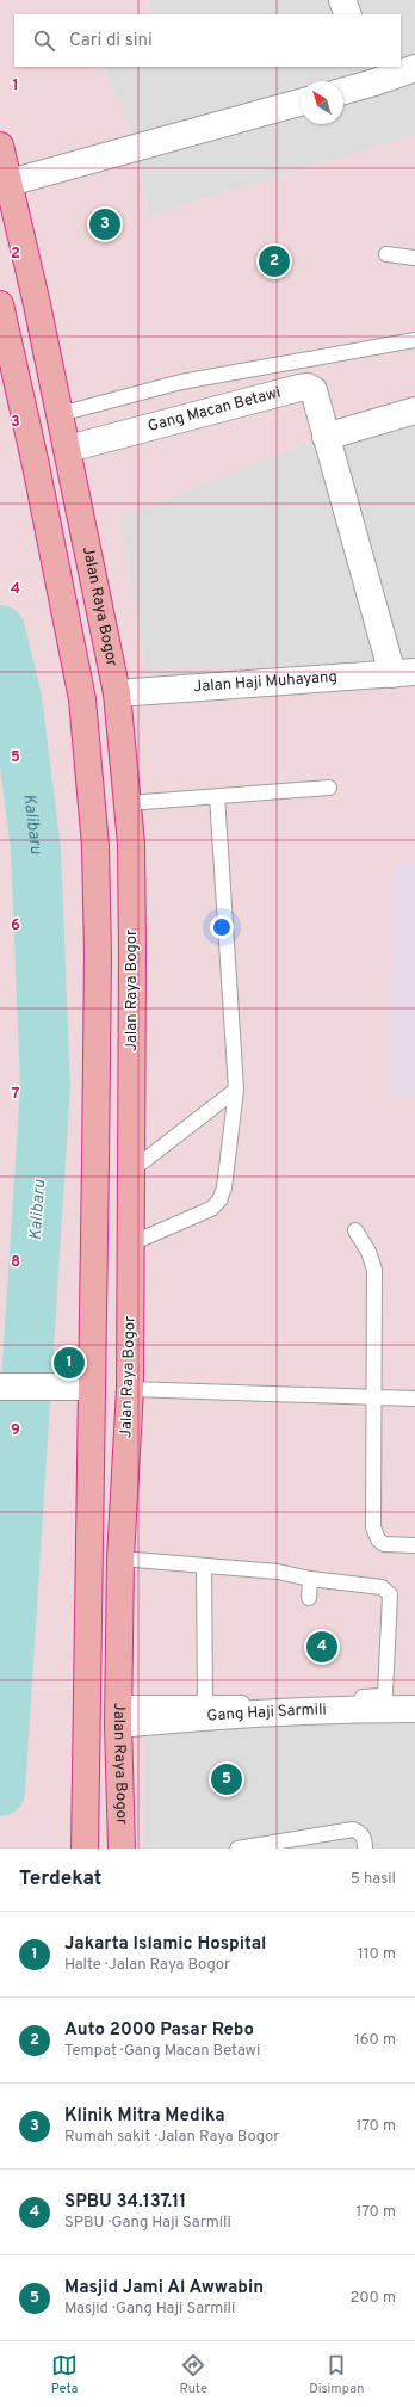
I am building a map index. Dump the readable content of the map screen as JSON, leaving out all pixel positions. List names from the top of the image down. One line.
{"streets":{"highway":["Jalan Raya Bogor"],"street":["Gang Macan Betawi","Jalan Haji Muhayang","Gang Haji Sarmili"]},"crossings":[["Gang Macan Betawi","Jalan Raya Bogor"],["Gang Macan Betawi","Jalan Haji Muhayang"],["Jalan Raya Bogor","Jalan Haji Muhayang"],["Jalan Raya Bogor","Gang Haji Sarmili"]],"water":["Kalibaru"],"north":"top left","page":{"search":"Cari di sini","pins":["3","2","1","4","5"],"heading":["Terdekat","5 hasil"],"list":[{"mark":"1","name":"Jakarta Islamic Hospital","note":"Halte · Jalan Raya Bogor","value":"110 m"},{"mark":"2","name":"Auto 2000 Pasar Rebo","note":"Tempat · Gang Macan Betawi","value":"160 m"},{"mark":"3","name":"Klinik Mitra Medika","note":"Rumah sakit · Jalan Raya Bogor","value":"170 m"},{"mark":"4","name":"SPBU 34.137.11","note":"SPBU · Gang Haji Sarmili","value":"170 m"},{"mark":"5","name":"Masjid Jami Al Awwabin","note":"Masjid · Gang Haji Sarmili","value":"200 m"}],"nav":["Peta","Rute","Disimpan"]},"grid":{"rows":["1","2","3","4","5","6","7","8","9"]}}
